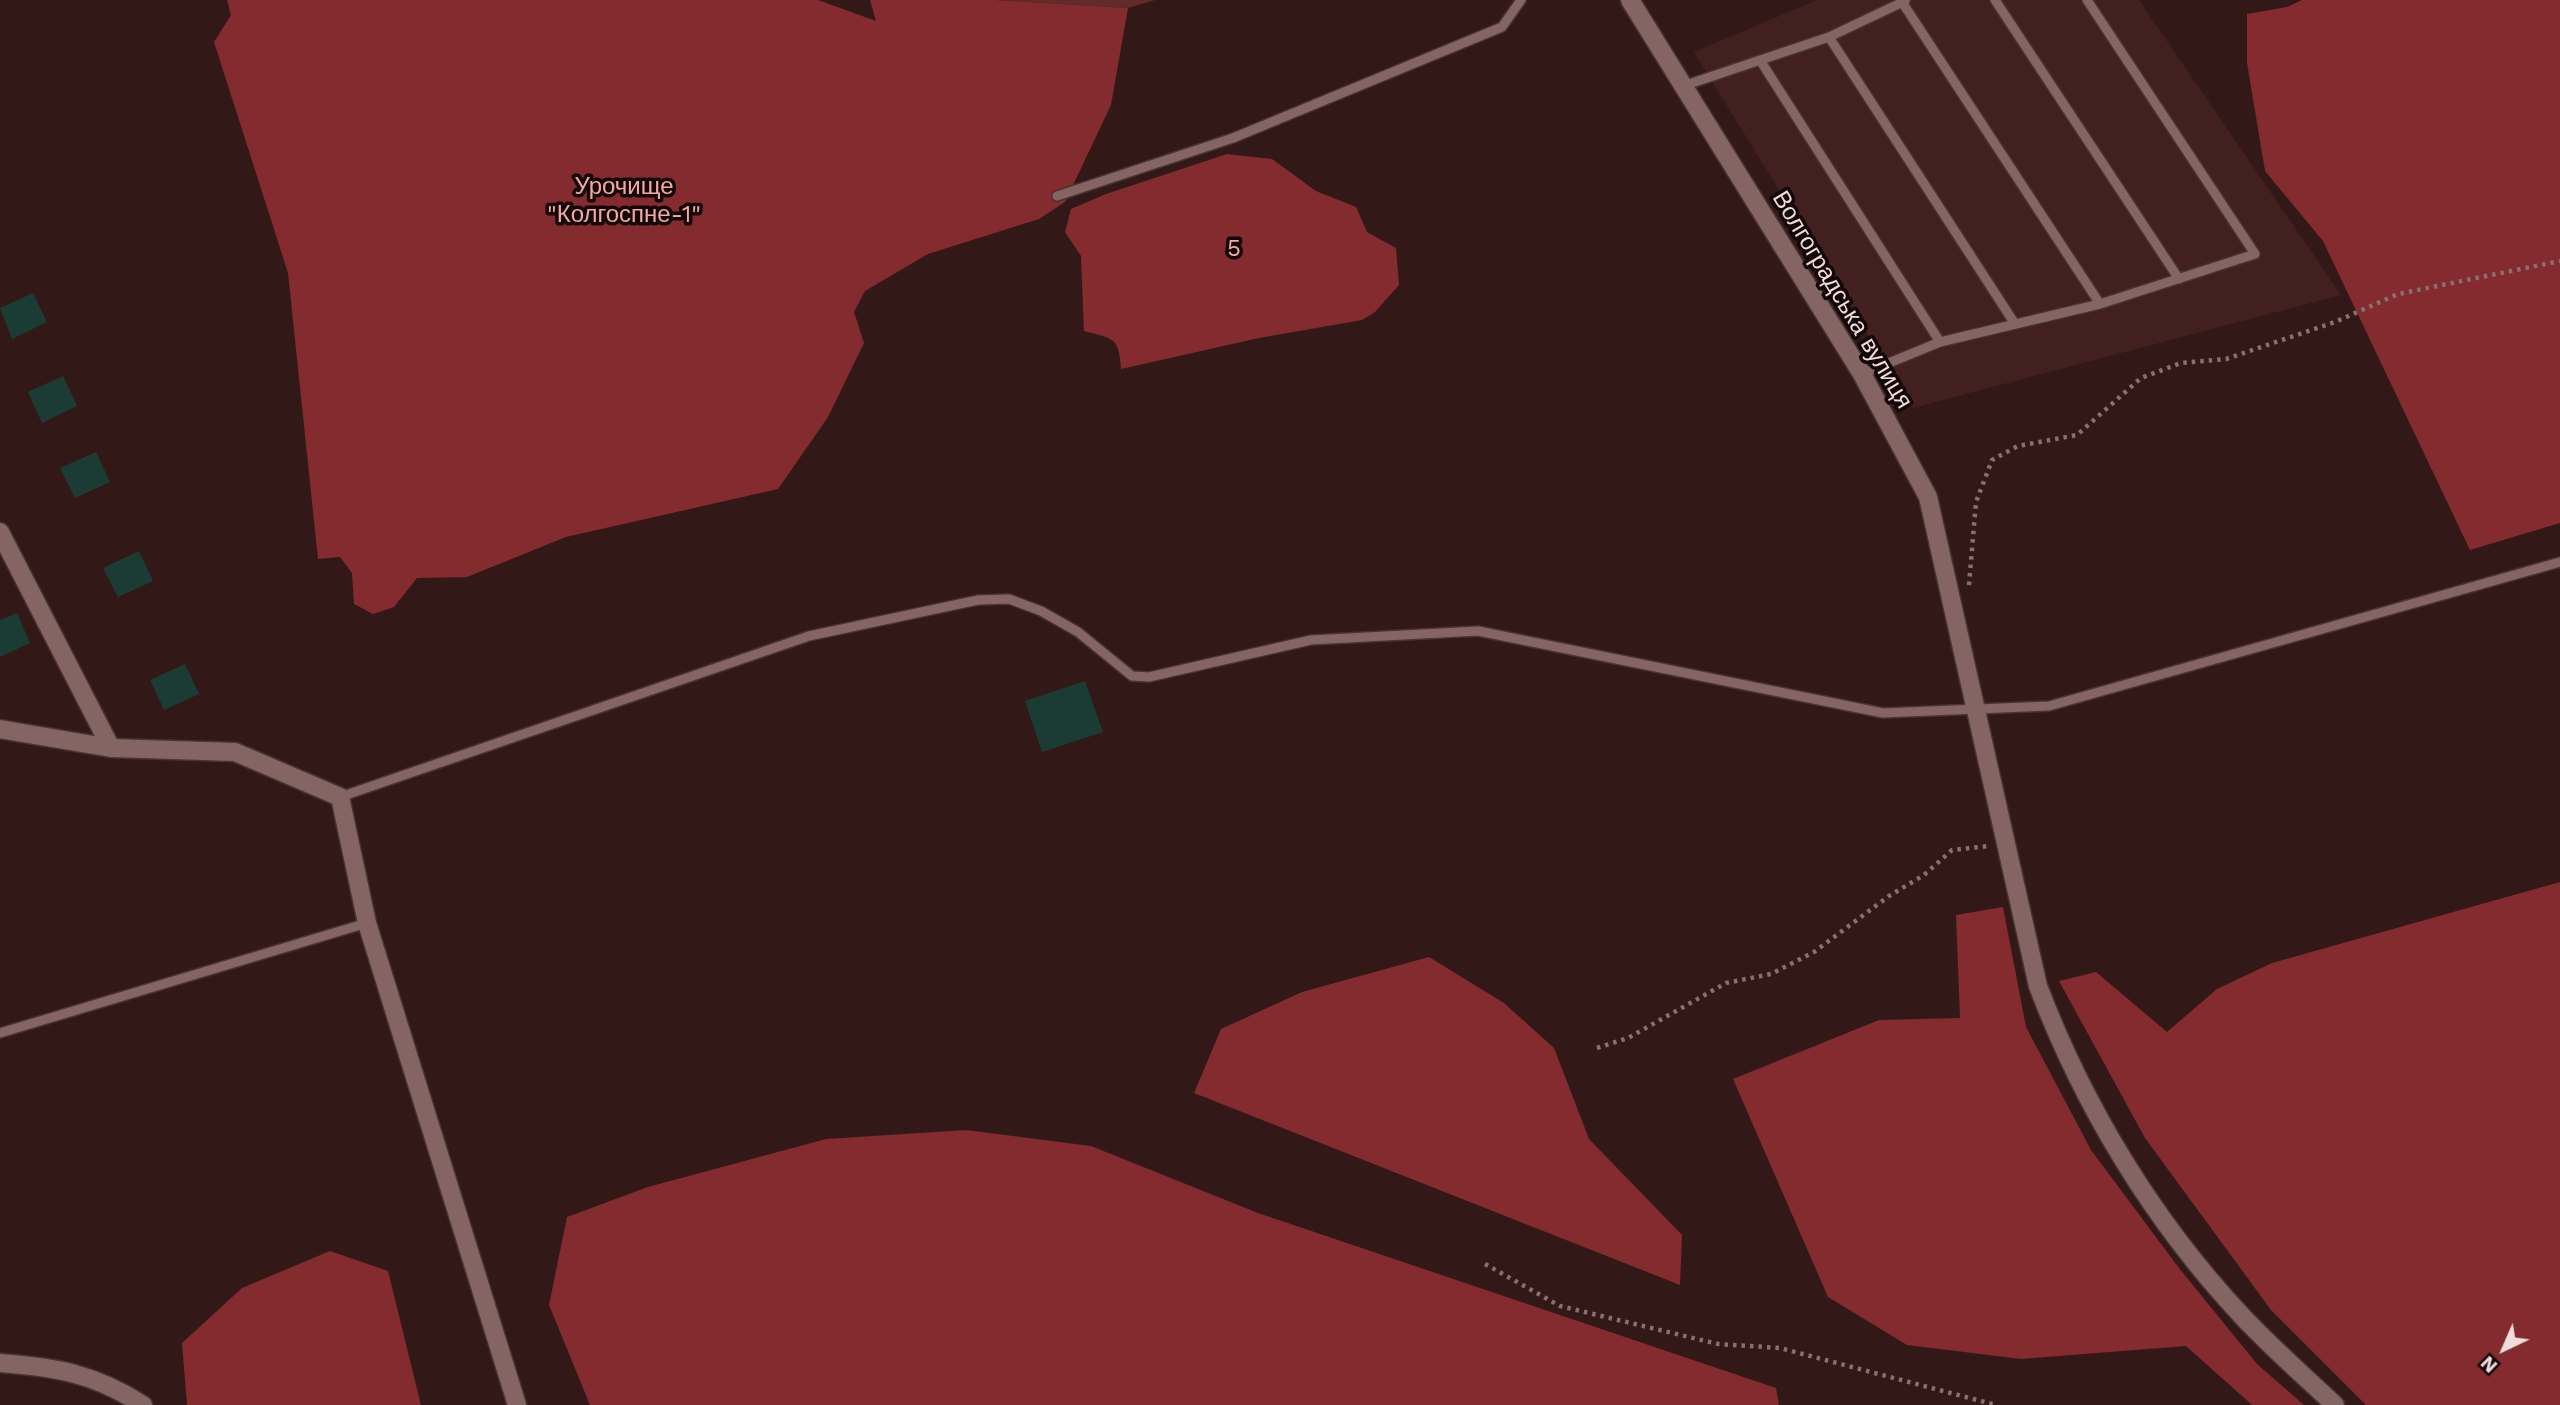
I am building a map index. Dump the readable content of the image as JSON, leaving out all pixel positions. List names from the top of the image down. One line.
{"streets":{"street":["Волгоградська вулиця"]},"parks":["Урочище \"Колгоспне-1\"","5"],"north":"bottom left"}
